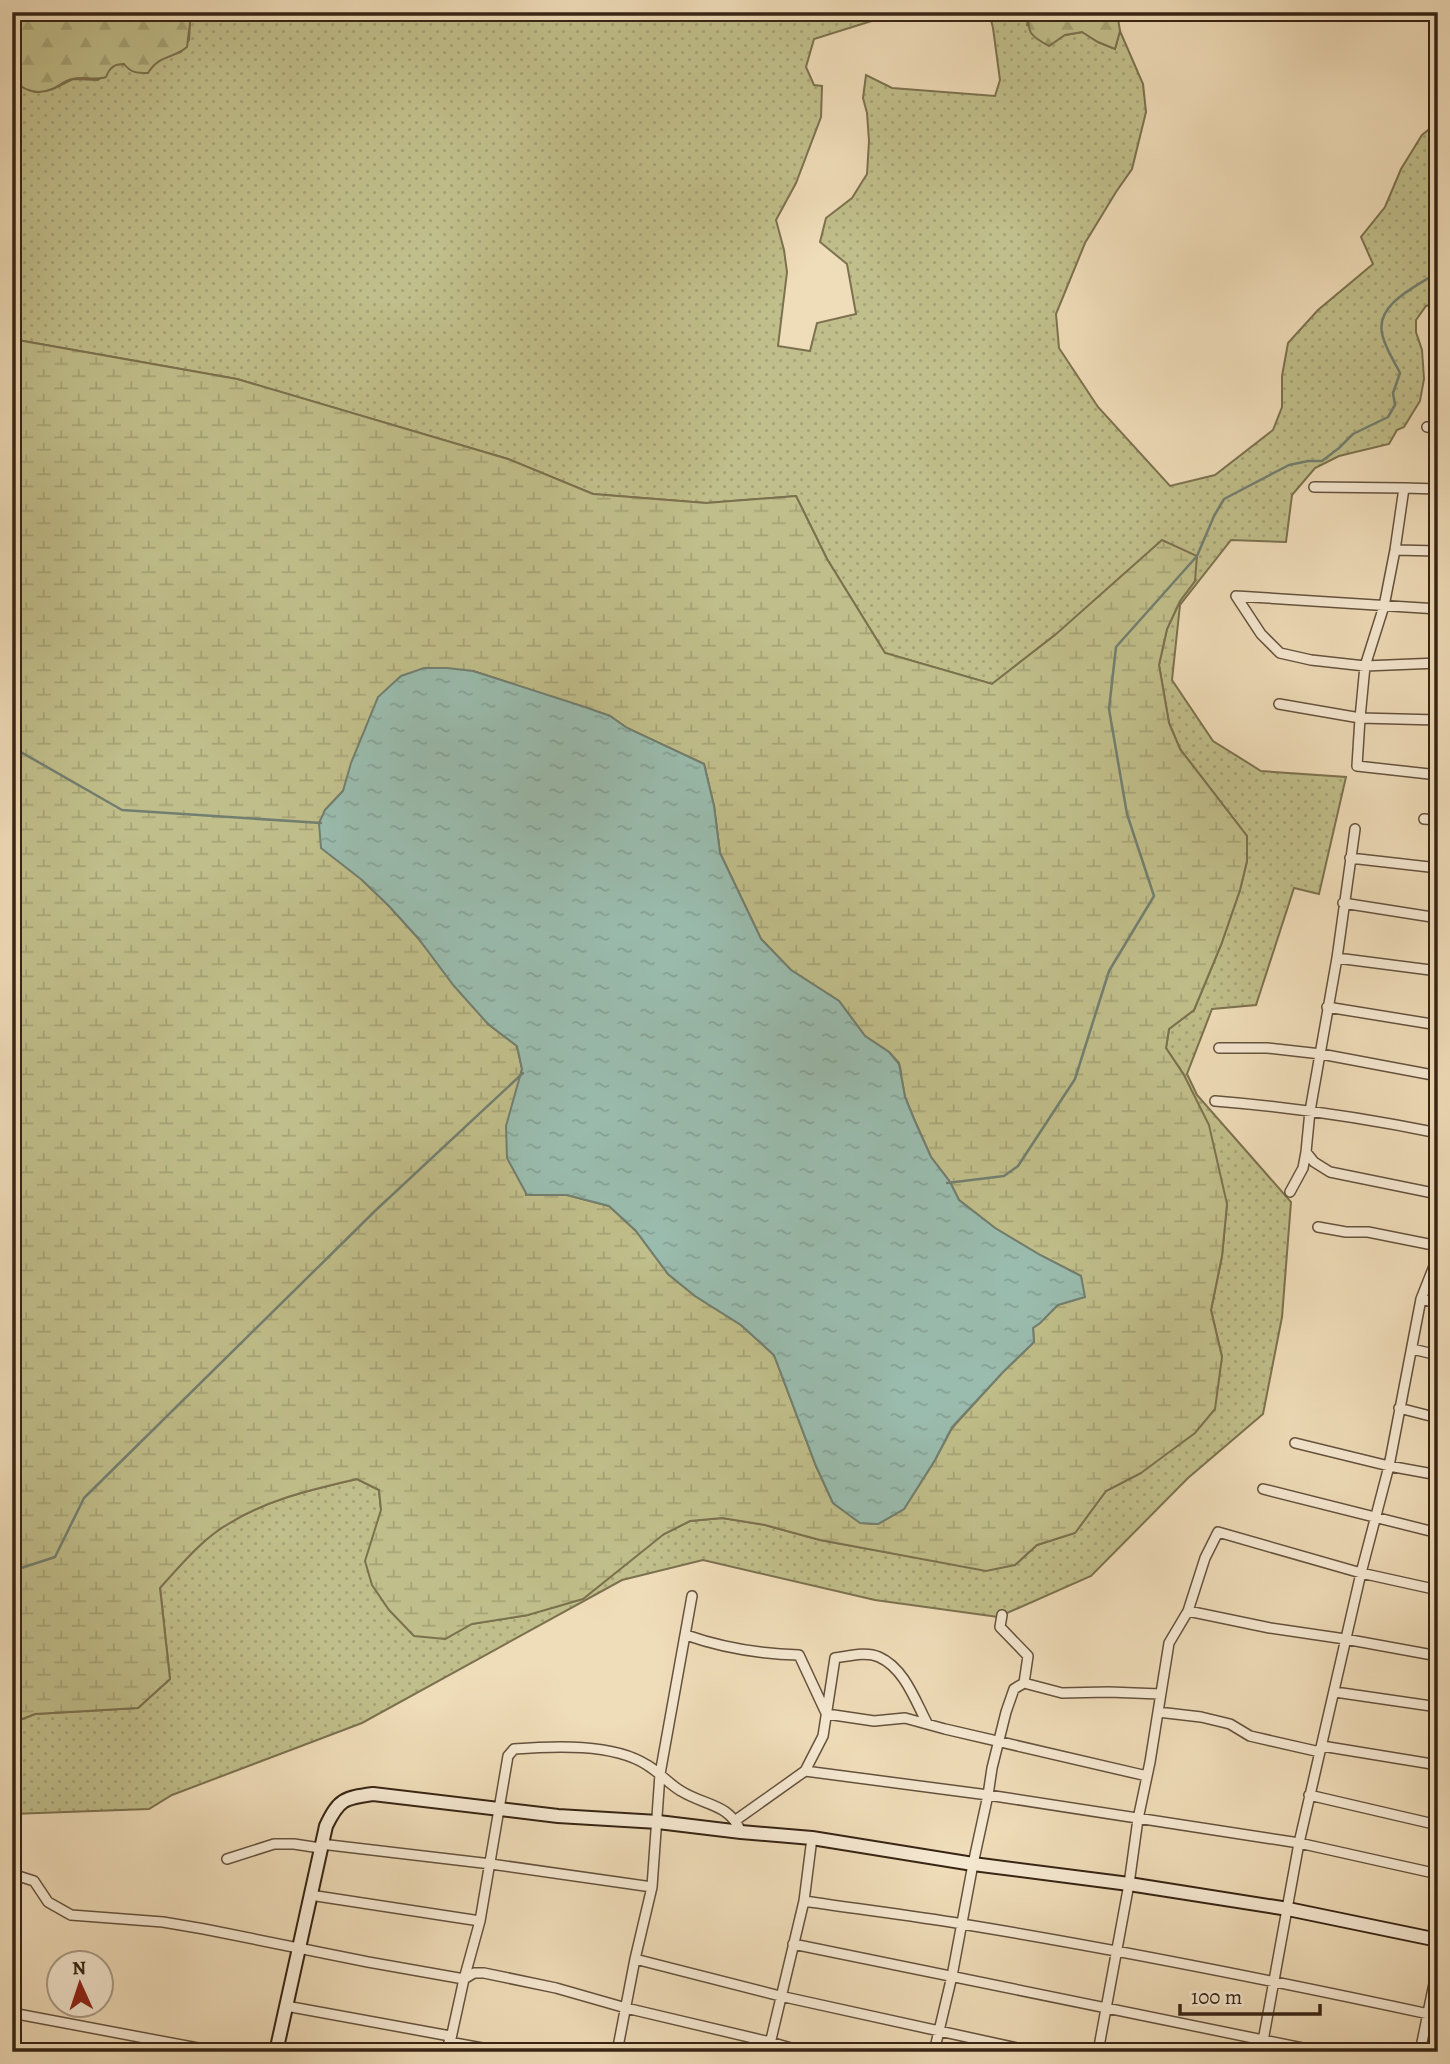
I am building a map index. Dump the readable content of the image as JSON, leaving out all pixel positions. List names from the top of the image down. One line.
{"scale_bar":"100 m","north":"top"}
